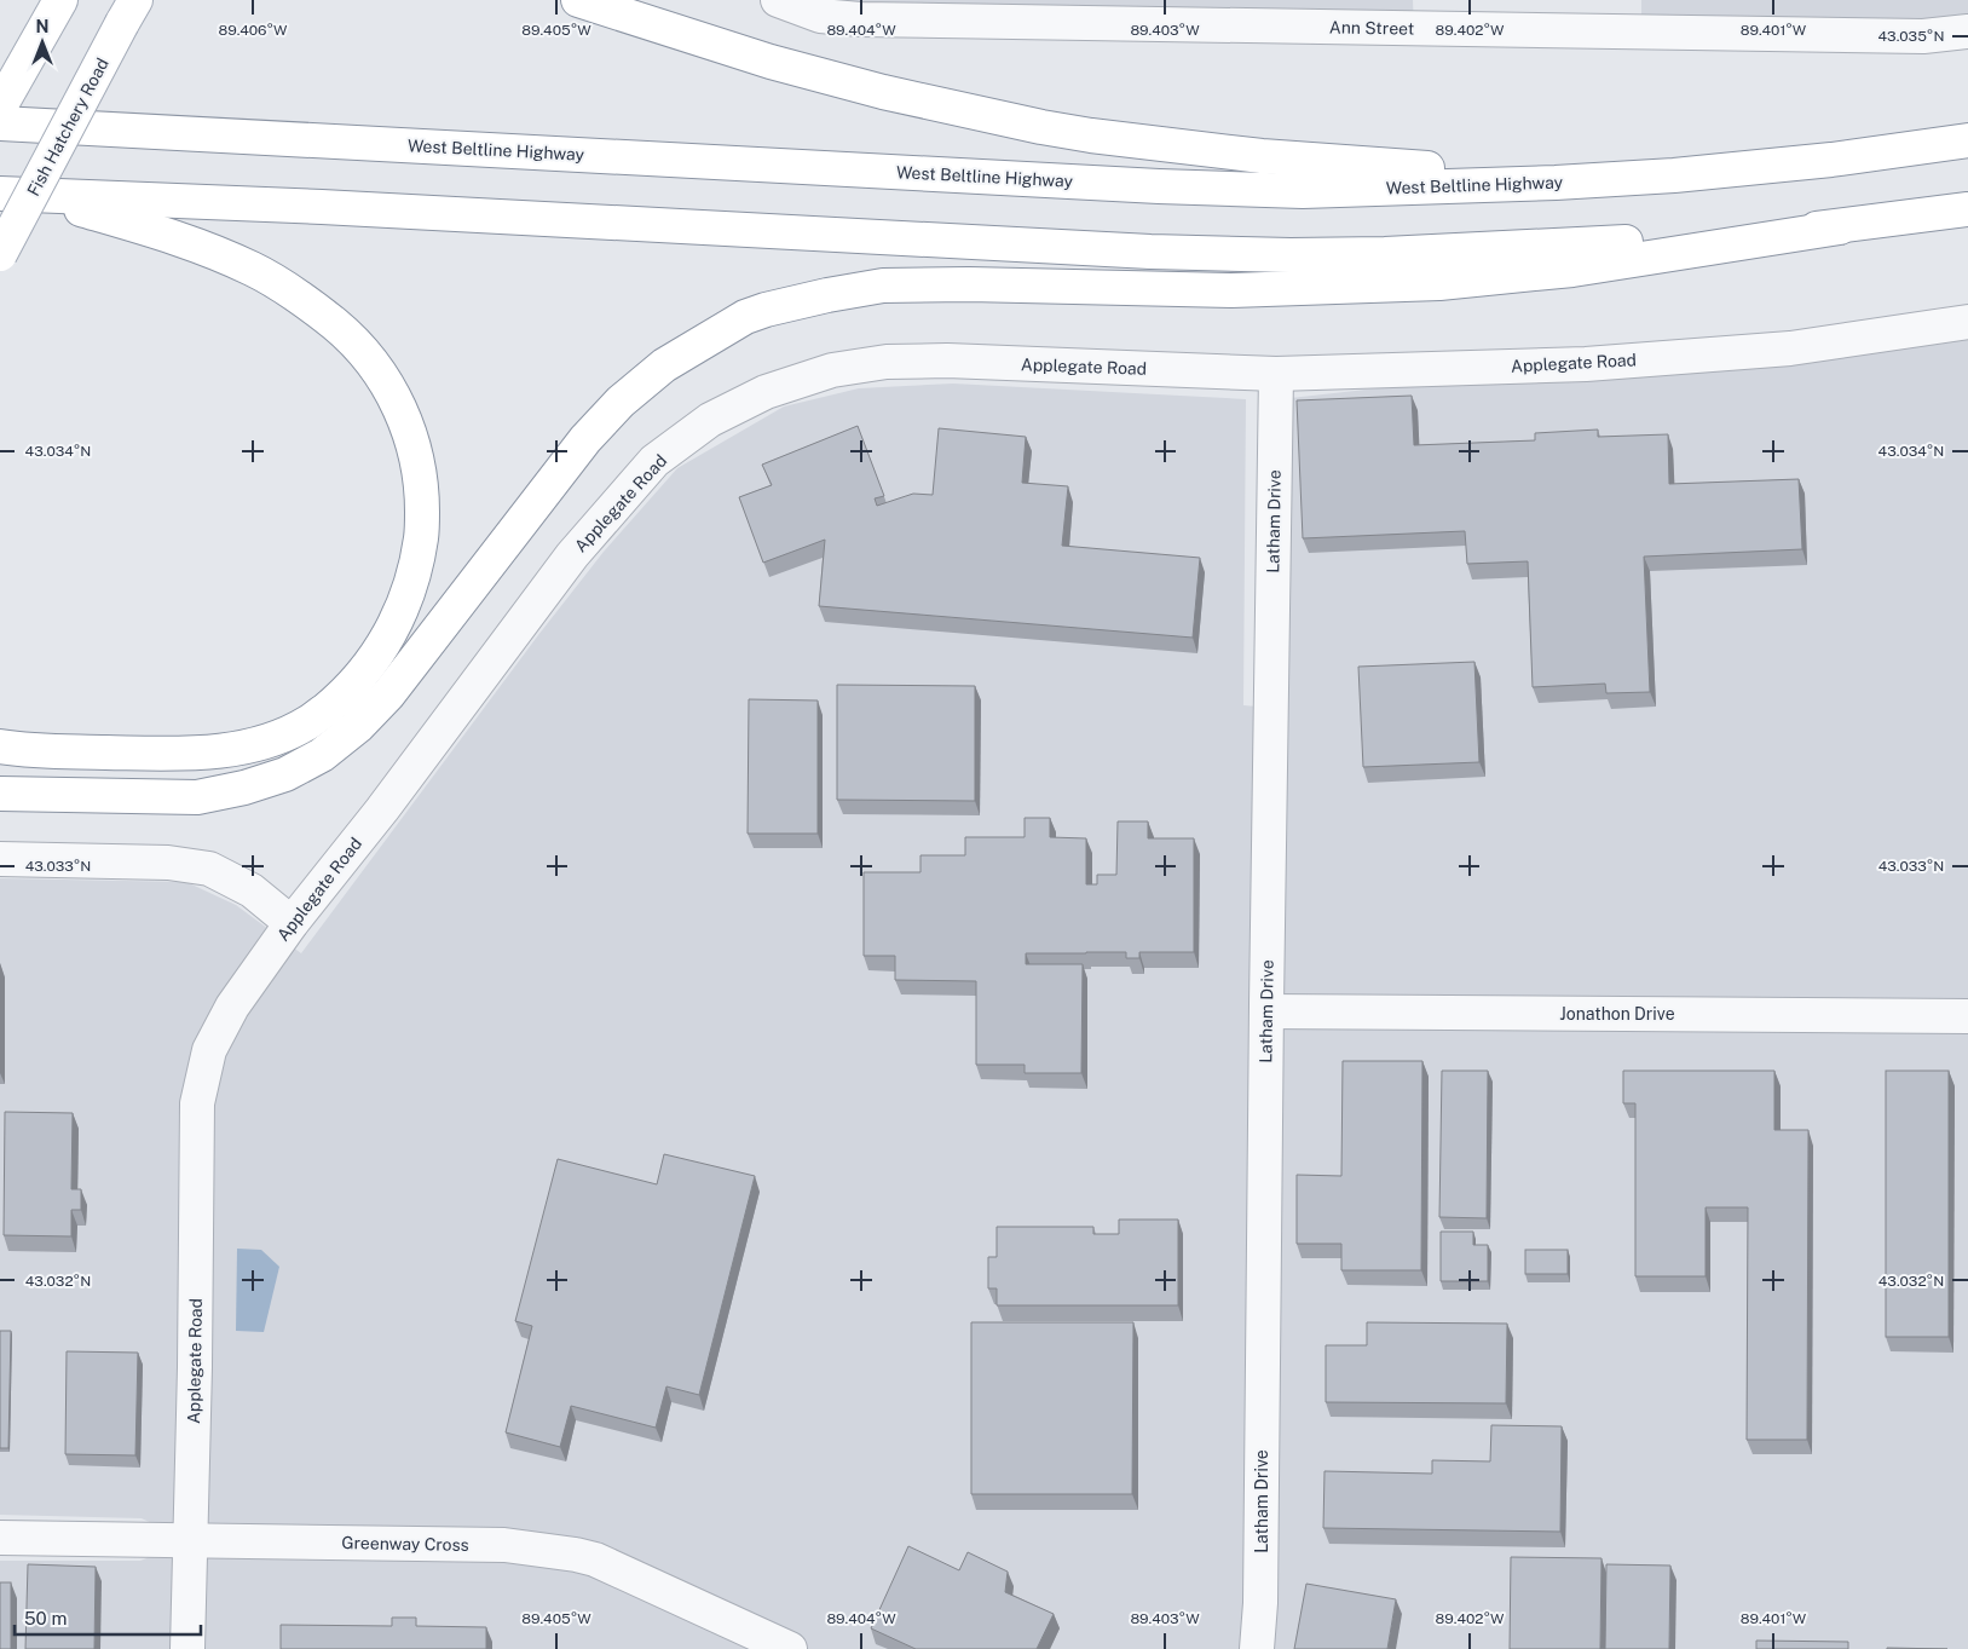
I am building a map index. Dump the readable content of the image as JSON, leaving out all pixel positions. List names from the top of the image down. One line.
{"streets":{"main road":["Fish Hatchery Road","West Beltline Highway"],"street":["Ann Street","Applegate Road","Latham Drive","Jonathon Drive","Greenway Cross"]},"crossings":[["Applegate Road","Latham Drive"],["Applegate Road","Greenway Cross"],["Latham Drive","Jonathon Drive"]],"scale_bar":"50 m","north":"top","coordinates":["89.406°W","89.405°W","89.404°W","89.403°W","89.402°W","89.401°W","43.035°N","43.034°N","43.033°N","43.032°N"]}
